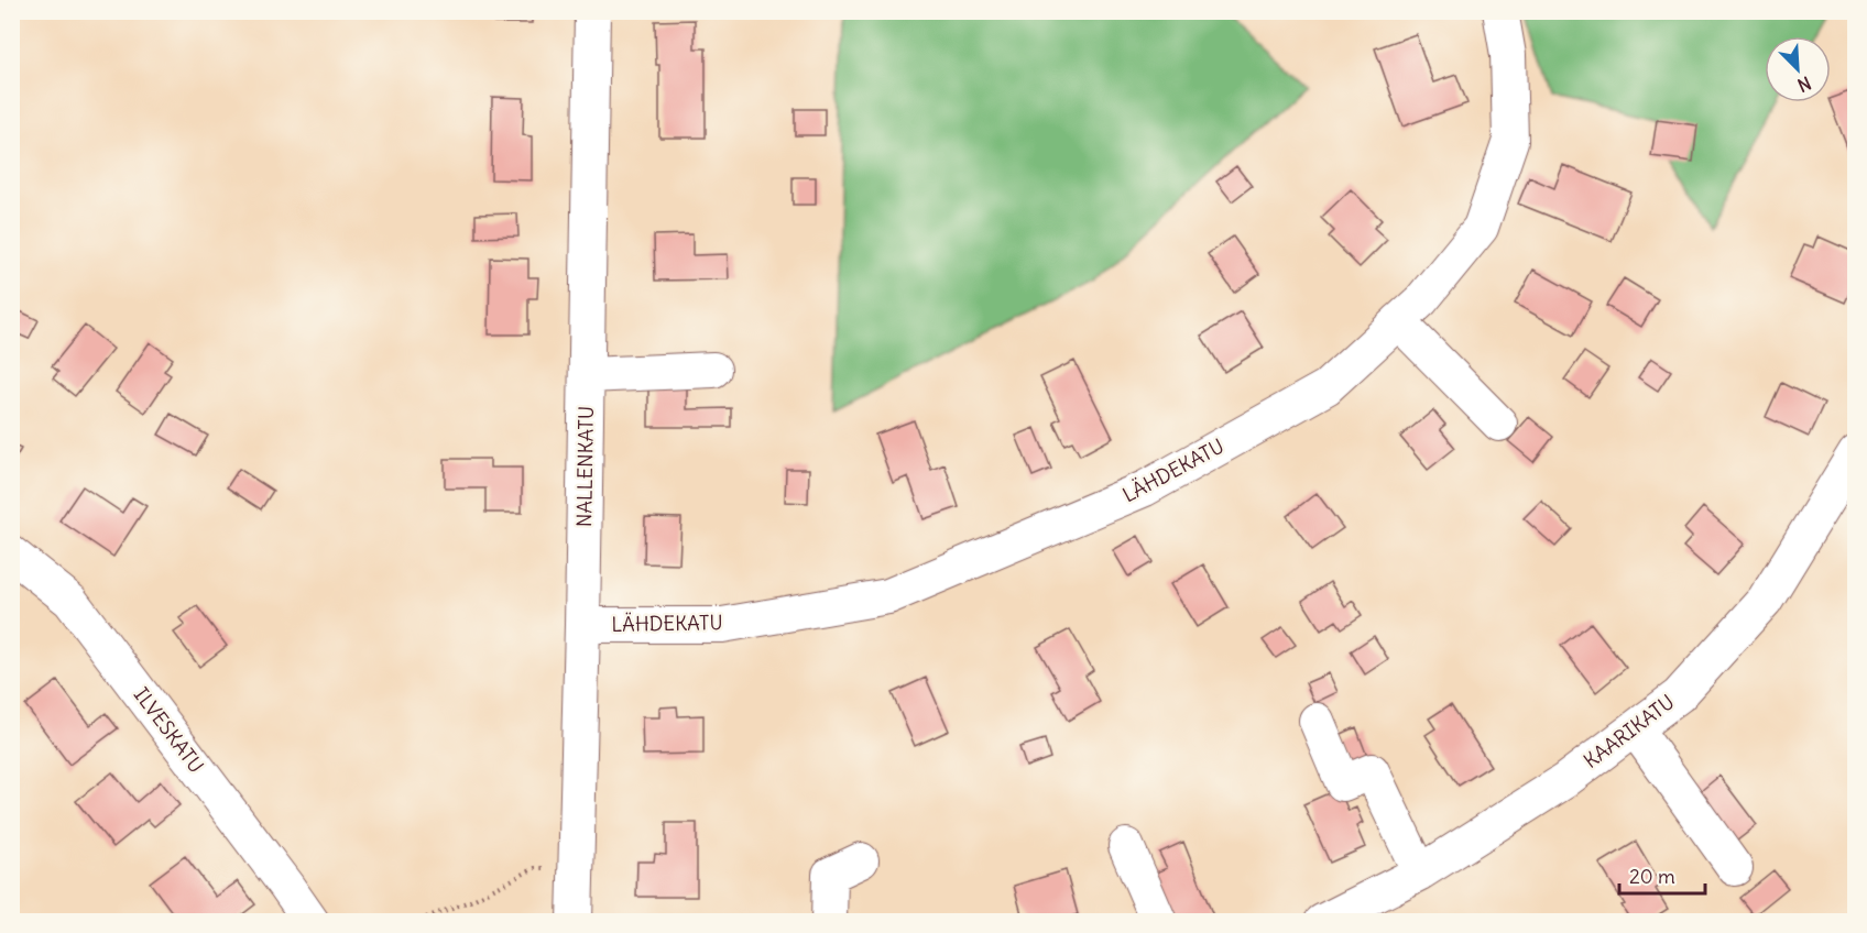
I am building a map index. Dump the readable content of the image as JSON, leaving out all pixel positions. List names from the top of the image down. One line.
{"streets":{"street":["NALLENKATU","LÄHDEKATU","ILVESKATU","KAARIKATU"]},"crossings":[["NALLENKATU","LÄHDEKATU"]],"scale_bar":"20 m","north":"bottom right"}
